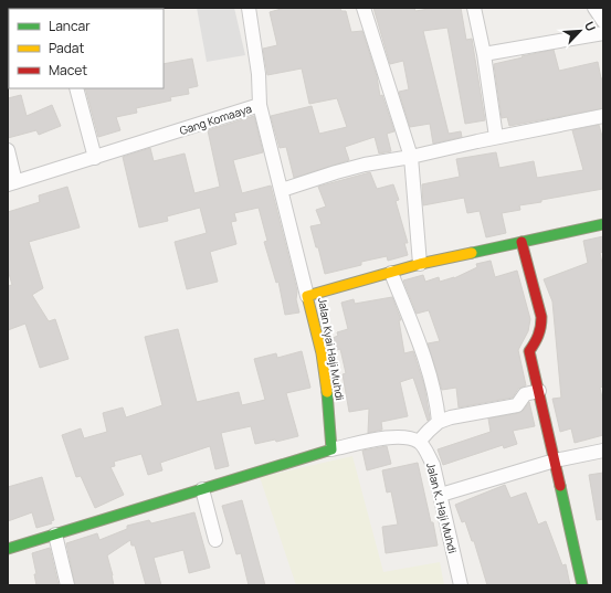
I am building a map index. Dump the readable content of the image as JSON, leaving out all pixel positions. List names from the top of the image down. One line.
{"streets":{"street":["Gang Komaaya","Jalan Kyai Haji Muhdi","Jalan K. Haji Muhdi"]},"crossings":[["Gang Komaaya","Jalan Kyai Haji Muhdi"]],"legend":["Lancar","Padat","Macet"],"north":"top right"}
